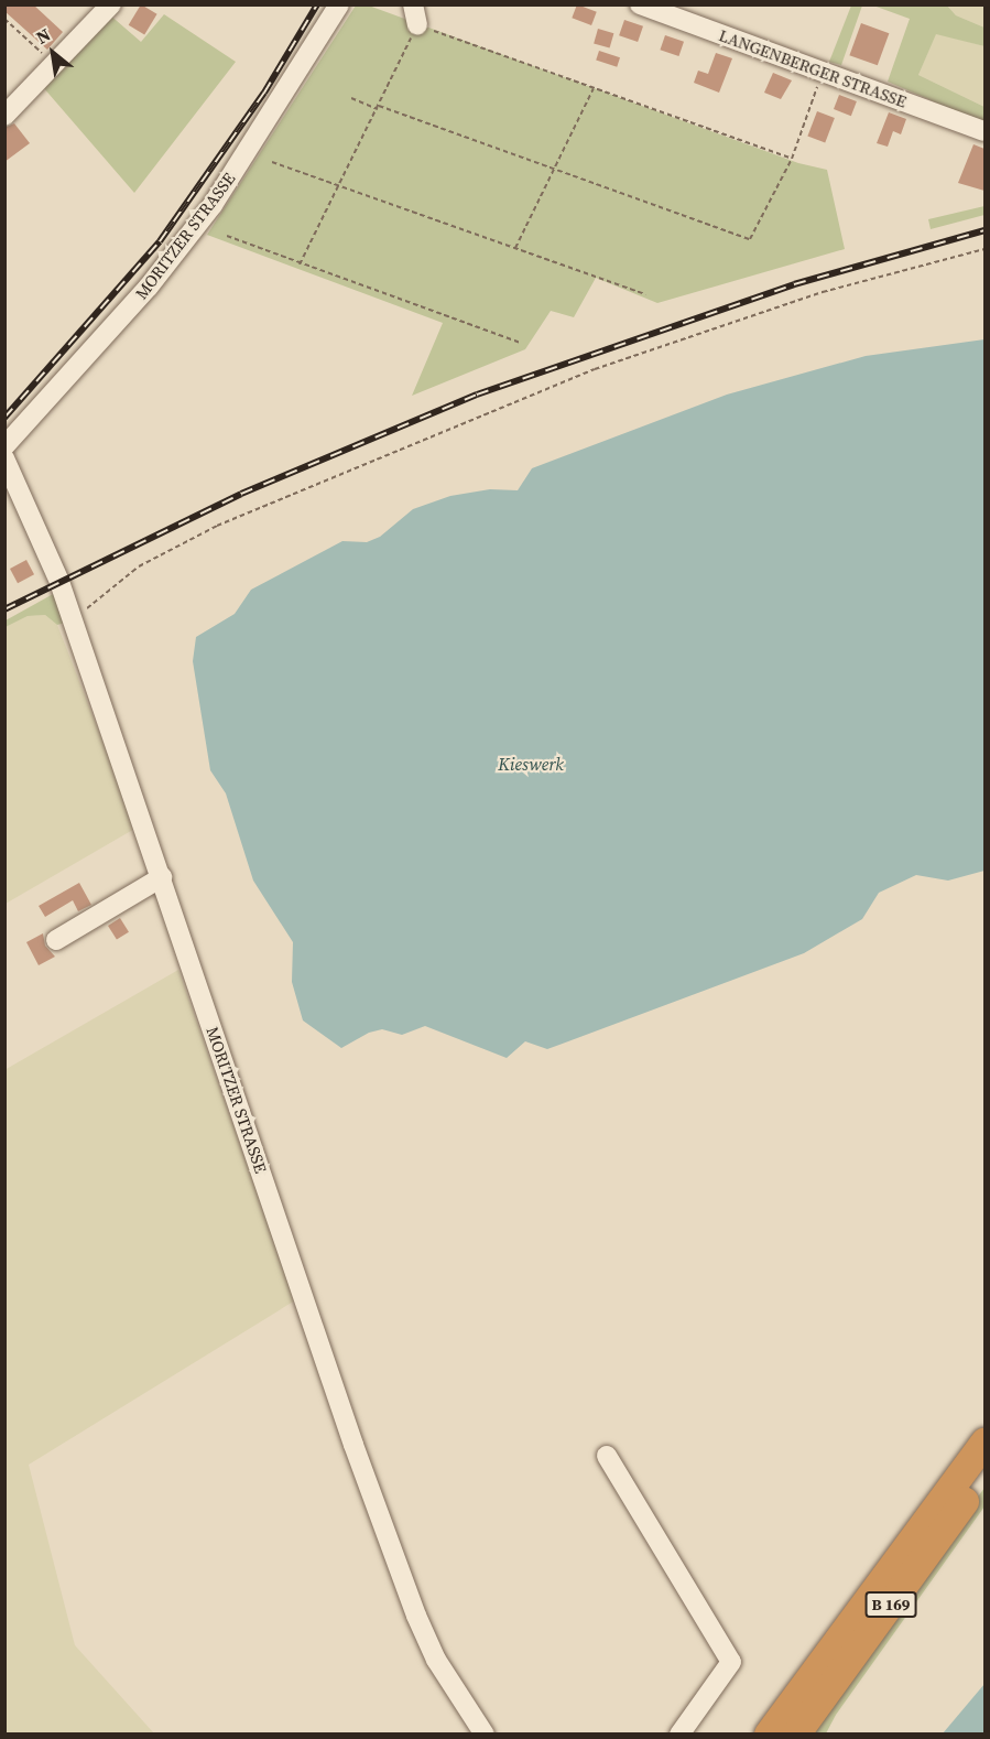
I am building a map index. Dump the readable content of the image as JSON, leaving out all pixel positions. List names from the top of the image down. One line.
{"streets":{"highway":["B 169"],"street":["LANGENBERGER STRASSE","MORITZER STRASSE"]},"water":["Kieswerk"],"north":"top left"}
